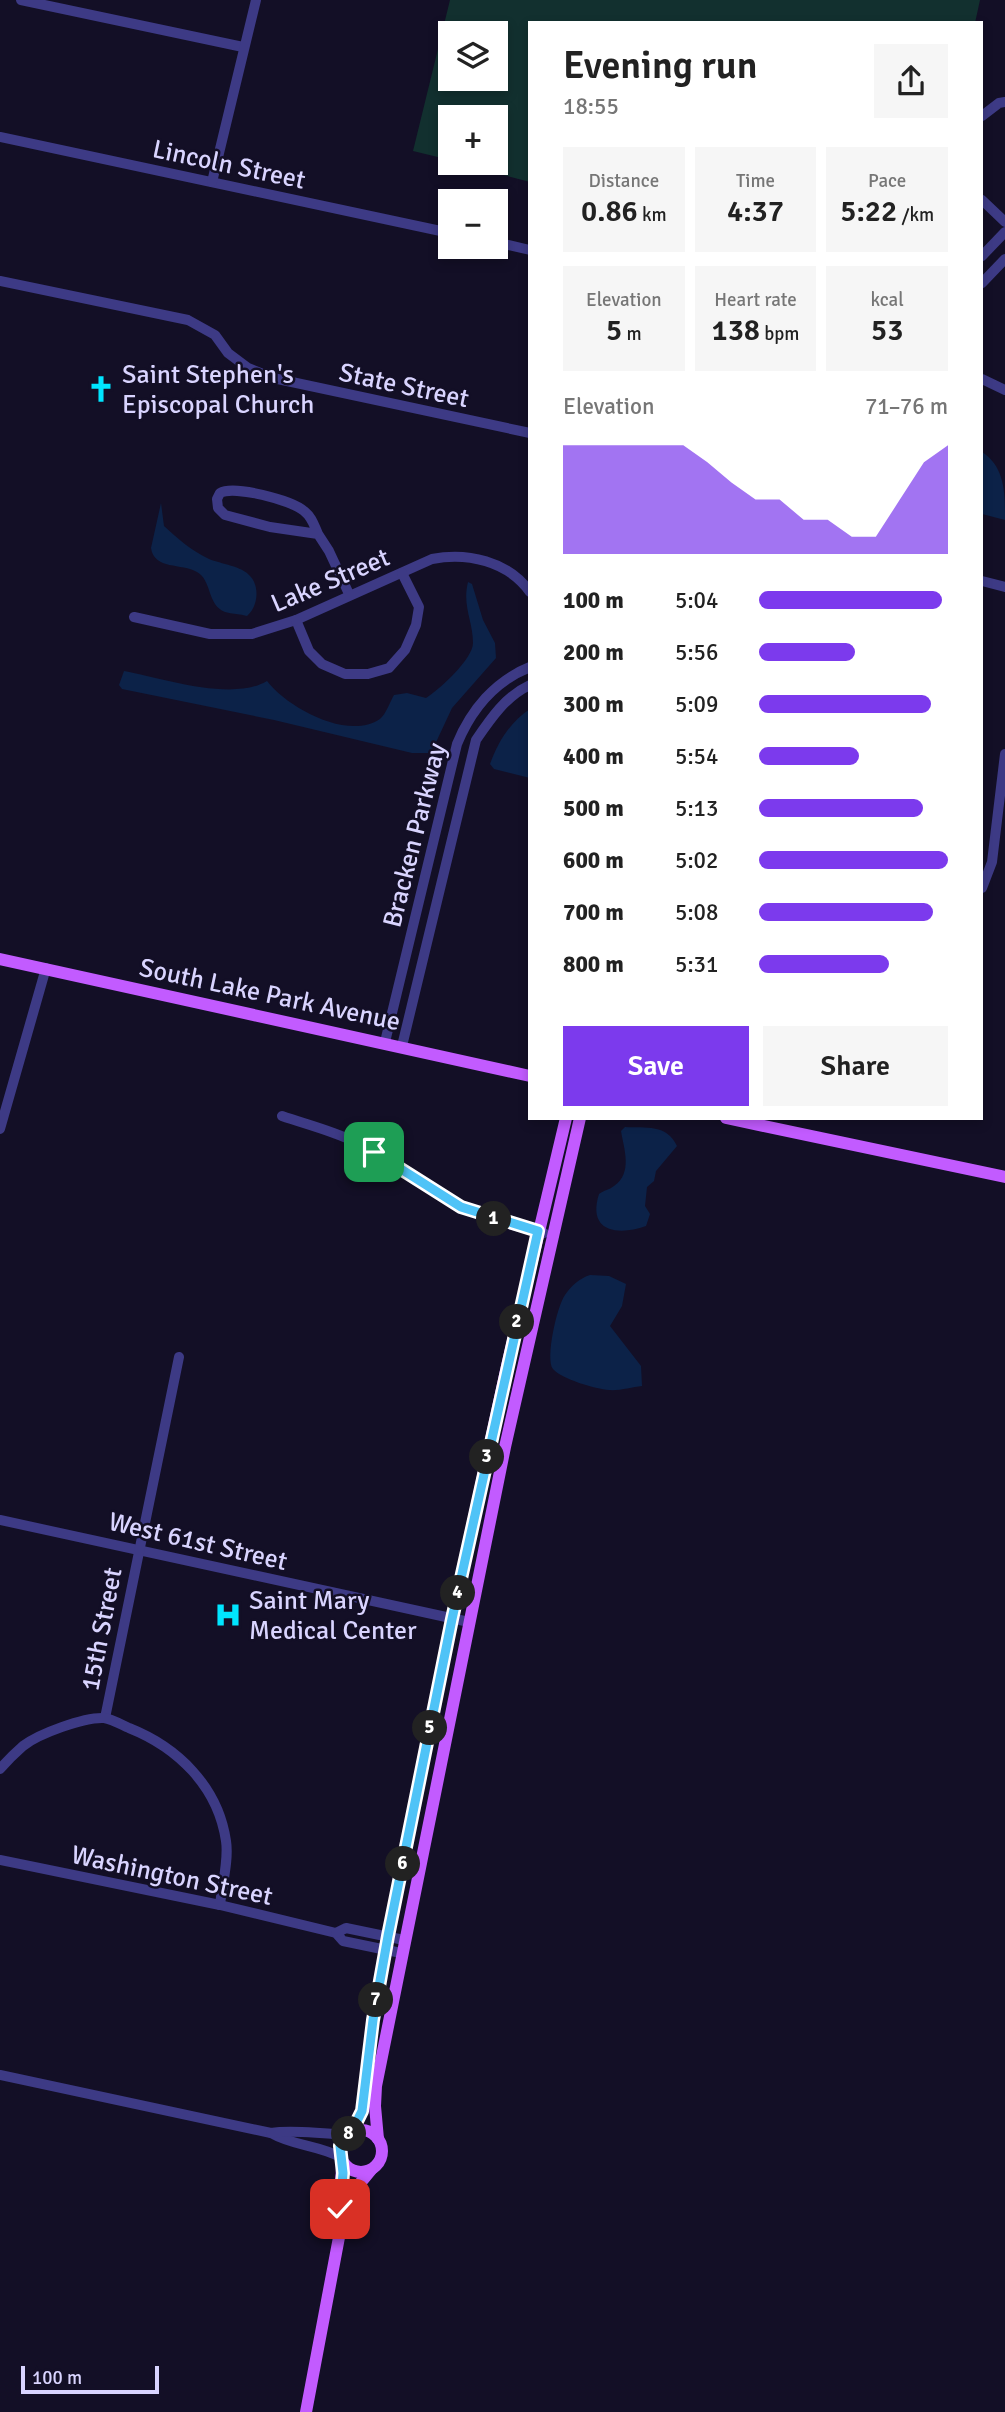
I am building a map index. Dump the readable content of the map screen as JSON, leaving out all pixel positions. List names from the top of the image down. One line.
{"streets":{"main road":["South Lake Park Avenue"],"street":["Lincoln Street","State Street","Lake Street","Bracken Parkway","West 61st Street","15th Street","Washington Street"]},"crossings":[["Bracken Parkway","South Lake Park Avenue"],["West 61st Street","15th Street"]],"places":{"church":["Saint Stephen's Episcopal Church"],"hospital":["Saint Mary Medical Center"]},"scale_bar":"100 m","page":{"map_buttons":["+","−"],"heading":["Evening run","18:55"],"stats":[["Distance","0.86 km"],["Time","4:37"],["Pace","5:22 /km"],["Elevation","5 m"],["Heart rate","138 bpm"],["kcal","53"]],"chart":["Elevation","71–76 m"],"list":[{"name":"100 m","note":"5:04"},{"name":"200 m","note":"5:56"},{"name":"300 m","note":"5:09"},{"name":"400 m","note":"5:54"},{"name":"500 m","note":"5:13"},{"name":"600 m","note":"5:02"},{"name":"700 m","note":"5:08"},{"name":"800 m","note":"5:31"}],"buttons":["Save","Share"],"pins":["1","2","3","4","5","6","7","8"],"scale":"100 m"}}
